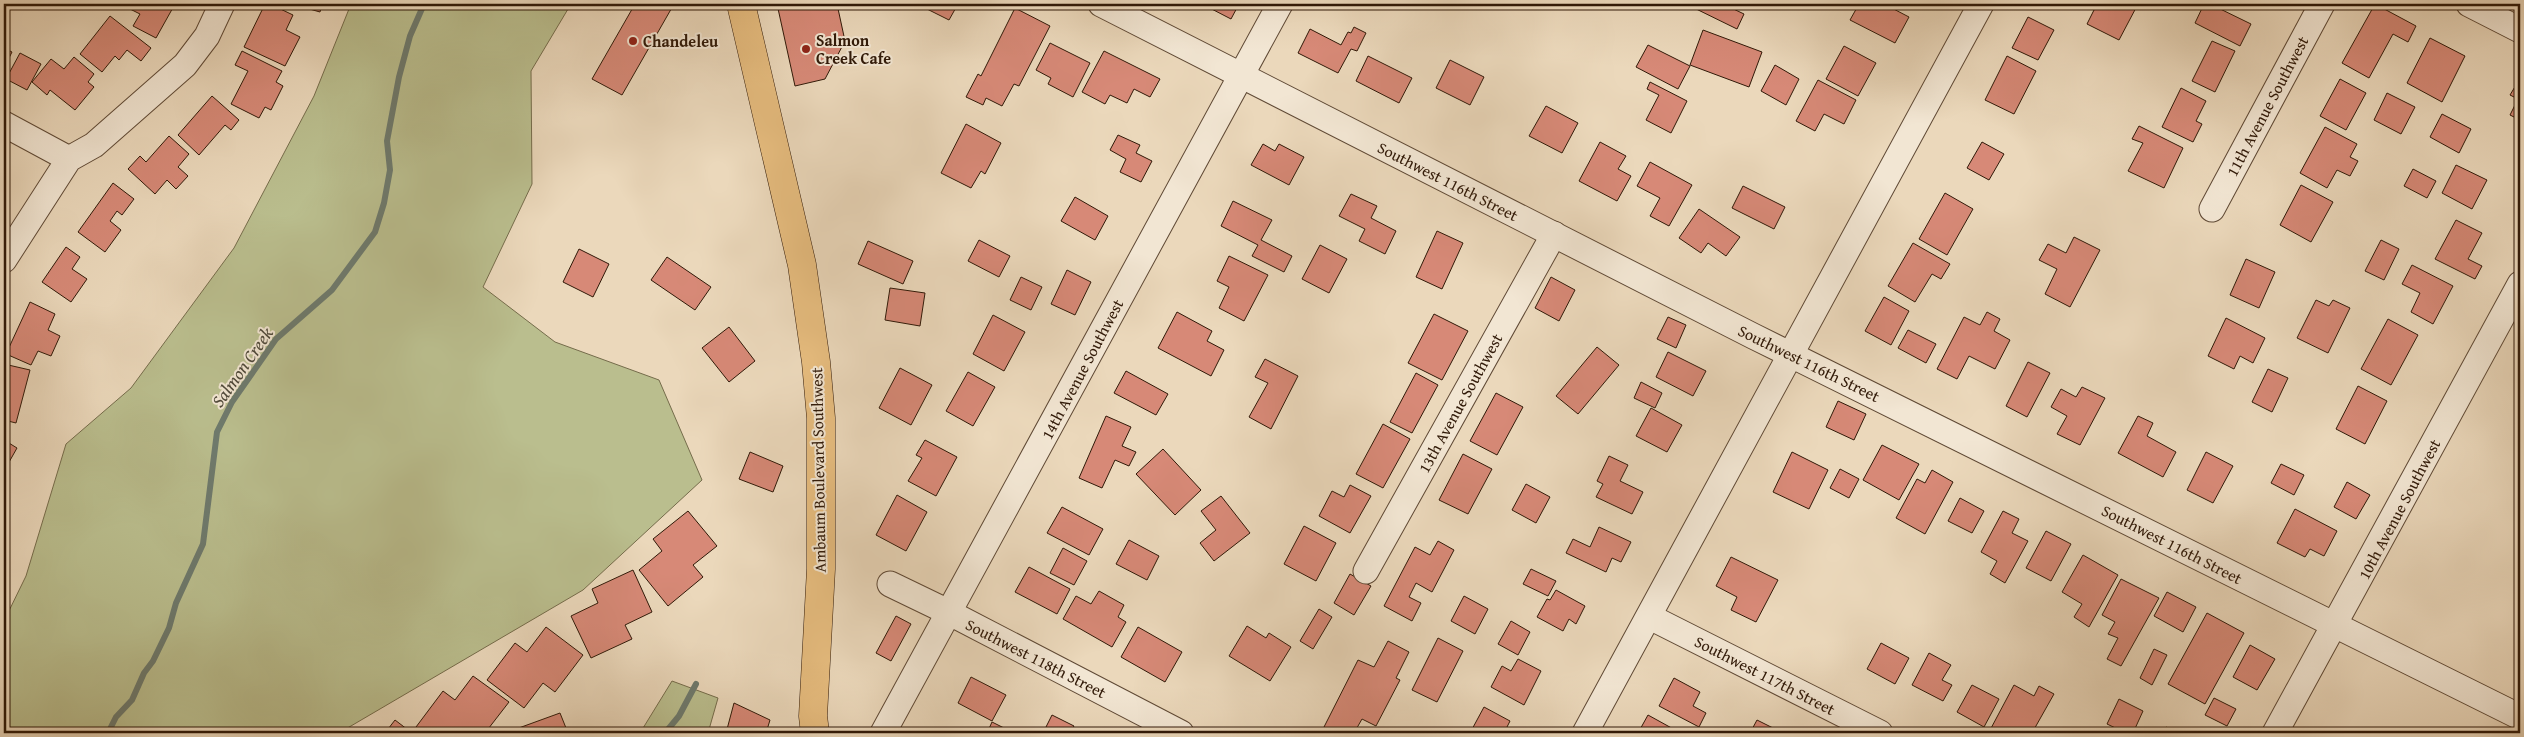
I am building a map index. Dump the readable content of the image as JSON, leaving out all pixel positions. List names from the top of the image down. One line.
{"streets":{"main road":["Ambaum Boulevard Southwest"],"street":["11th Avenue Southwest","Southwest 116th Street","14th Avenue Southwest","13th Avenue Southwest","10th Avenue Southwest","Southwest 118th Street","Southwest 117th Street"]},"crossings":[["Southwest 116th Street","14th Avenue Southwest"],["Southwest 116th Street","13th Avenue Southwest"],["Southwest 116th Street","10th Avenue Southwest"],["14th Avenue Southwest","Southwest 118th Street"]],"water":["Salmon Creek"],"places":["Chandeleu","Salmon Creek Cafe"]}
